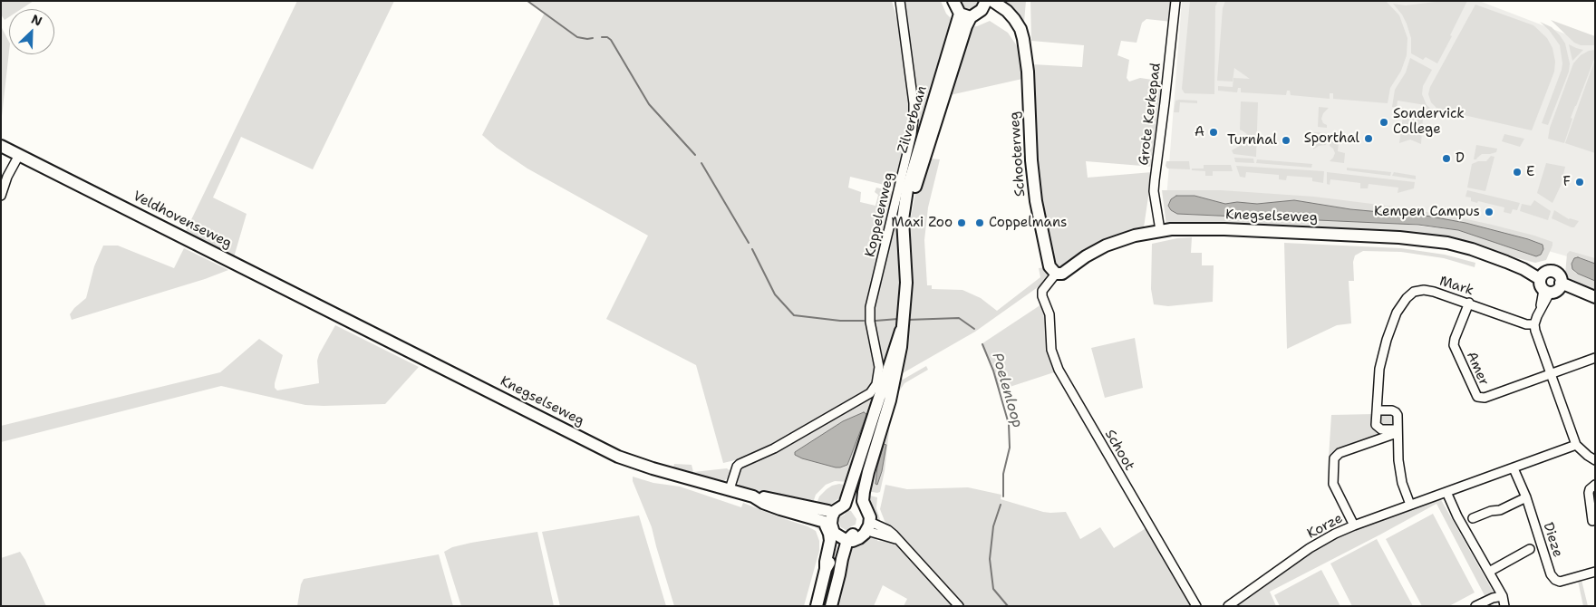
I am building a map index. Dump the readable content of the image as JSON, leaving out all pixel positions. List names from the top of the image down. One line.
{"streets":{"street":["Grote Kerkepad","Zilverbaan","Schooterweg","Koppelenweg","Knegselseweg","Veldhovenseweg","Mark","Amer","Schoot","Korze","Dieze"]},"crossings":[["Grote Kerkepad","Knegselseweg"],["Schooterweg","Knegselseweg"],["Koppelenweg","Knegselseweg"],["Knegselseweg","Veldhovenseweg"],["Knegselseweg","Schoot"],["Mark","Amer"],["Korze","Dieze"]],"water":["Poelenloop"],"places":["Sondervick College","A","Sporthal","Turnhal","D","E","F","Kempen Campus","Maxi Zoo","Coppelmans"],"north":"top right"}
